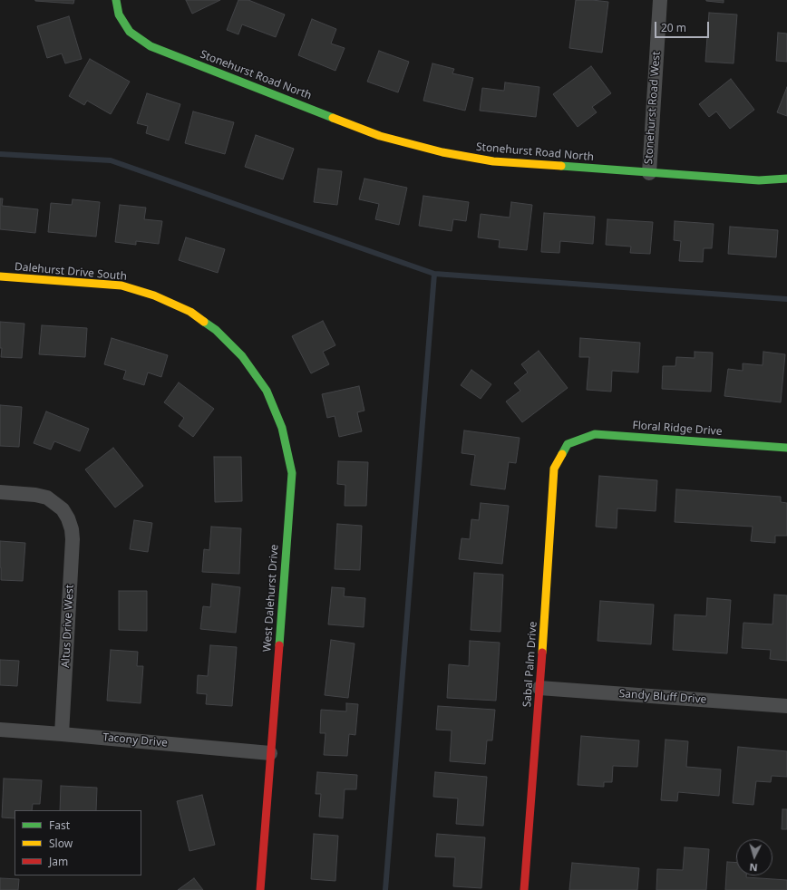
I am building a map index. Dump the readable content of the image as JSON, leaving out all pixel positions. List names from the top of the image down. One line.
{"streets":{"street":["Stonehurst Road North","Stonehurst Road West","Dalehurst Drive South","Floral Ridge Drive","West Dalehurst Drive","Altus Drive West","Sabal Palm Drive","Sandy Bluff Drive","Tacony Drive"]},"crossings":[["Stonehurst Road North","Stonehurst Road West"],["Dalehurst Drive South","West Dalehurst Drive"],["Floral Ridge Drive","Sabal Palm Drive"],["West Dalehurst Drive","Tacony Drive"],["Altus Drive West","Tacony Drive"],["Sabal Palm Drive","Sandy Bluff Drive"]],"legend":["Fast","Slow","Jam"],"scale_bar":"20 m","north":"bottom"}
